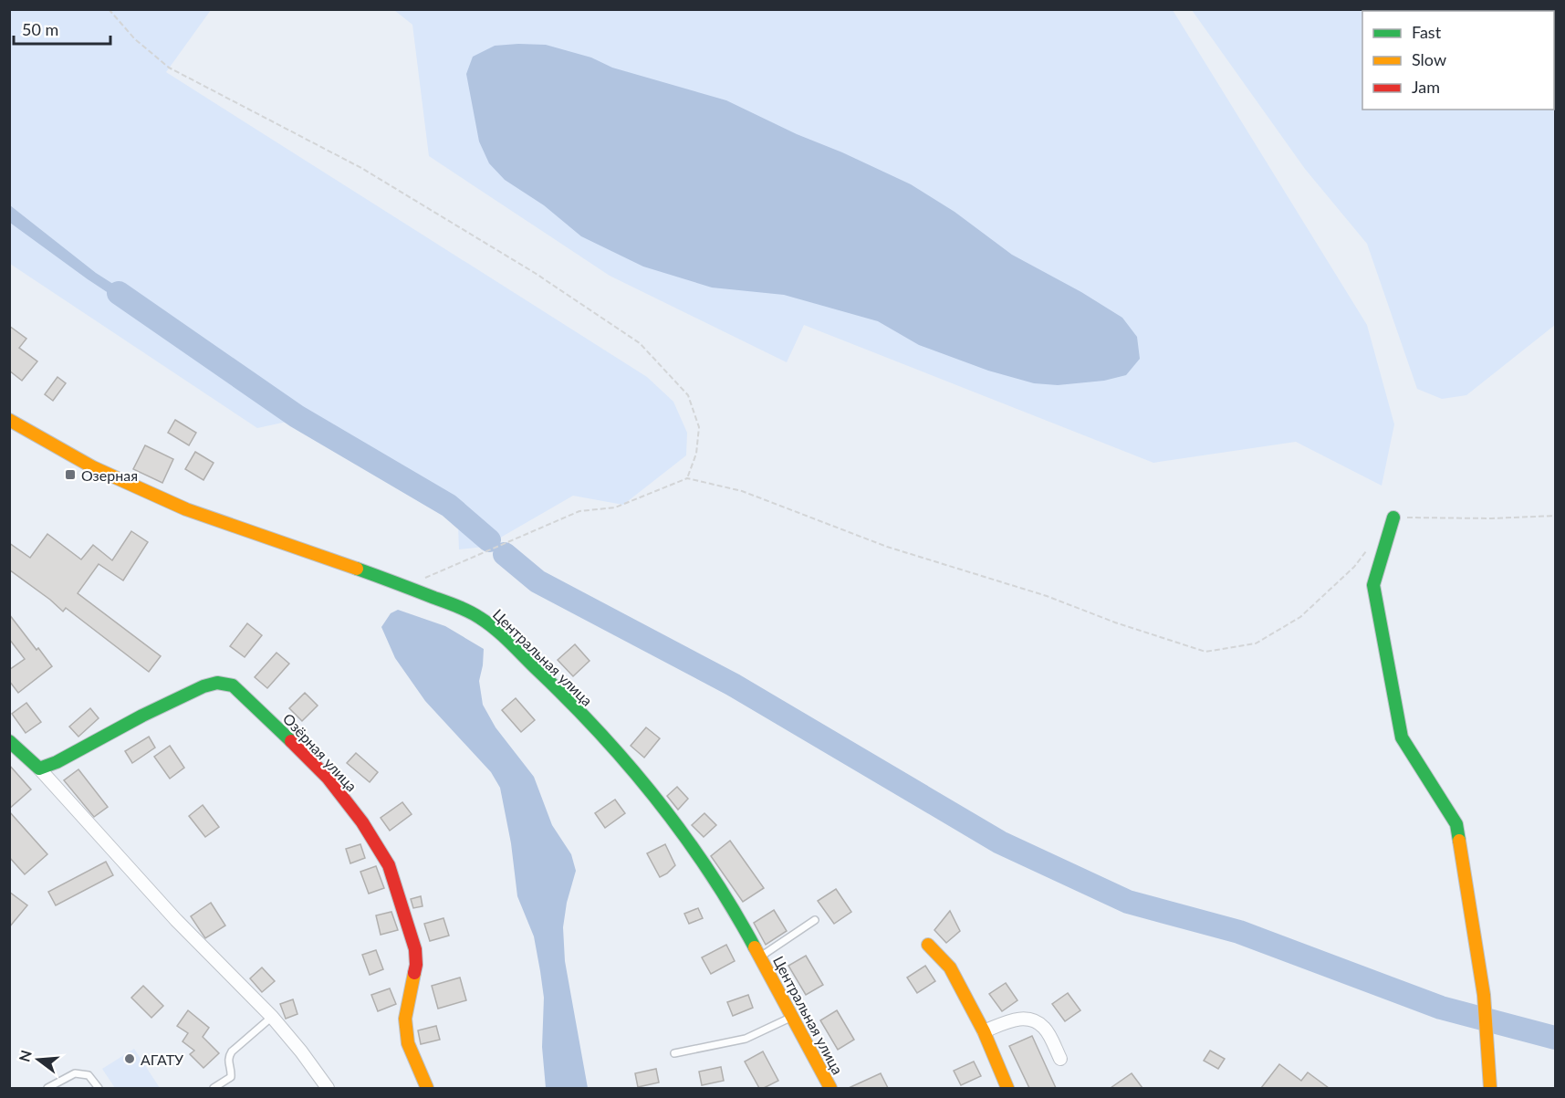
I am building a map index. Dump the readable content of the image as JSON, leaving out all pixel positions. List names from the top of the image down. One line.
{"streets":{"street":["Центральная улица","Озёрная улица"]},"places":{"transit":["Озерная"],"other":["АГАТУ"]},"legend":["Fast","Slow","Jam"],"scale_bar":"50 m","north":"left"}
